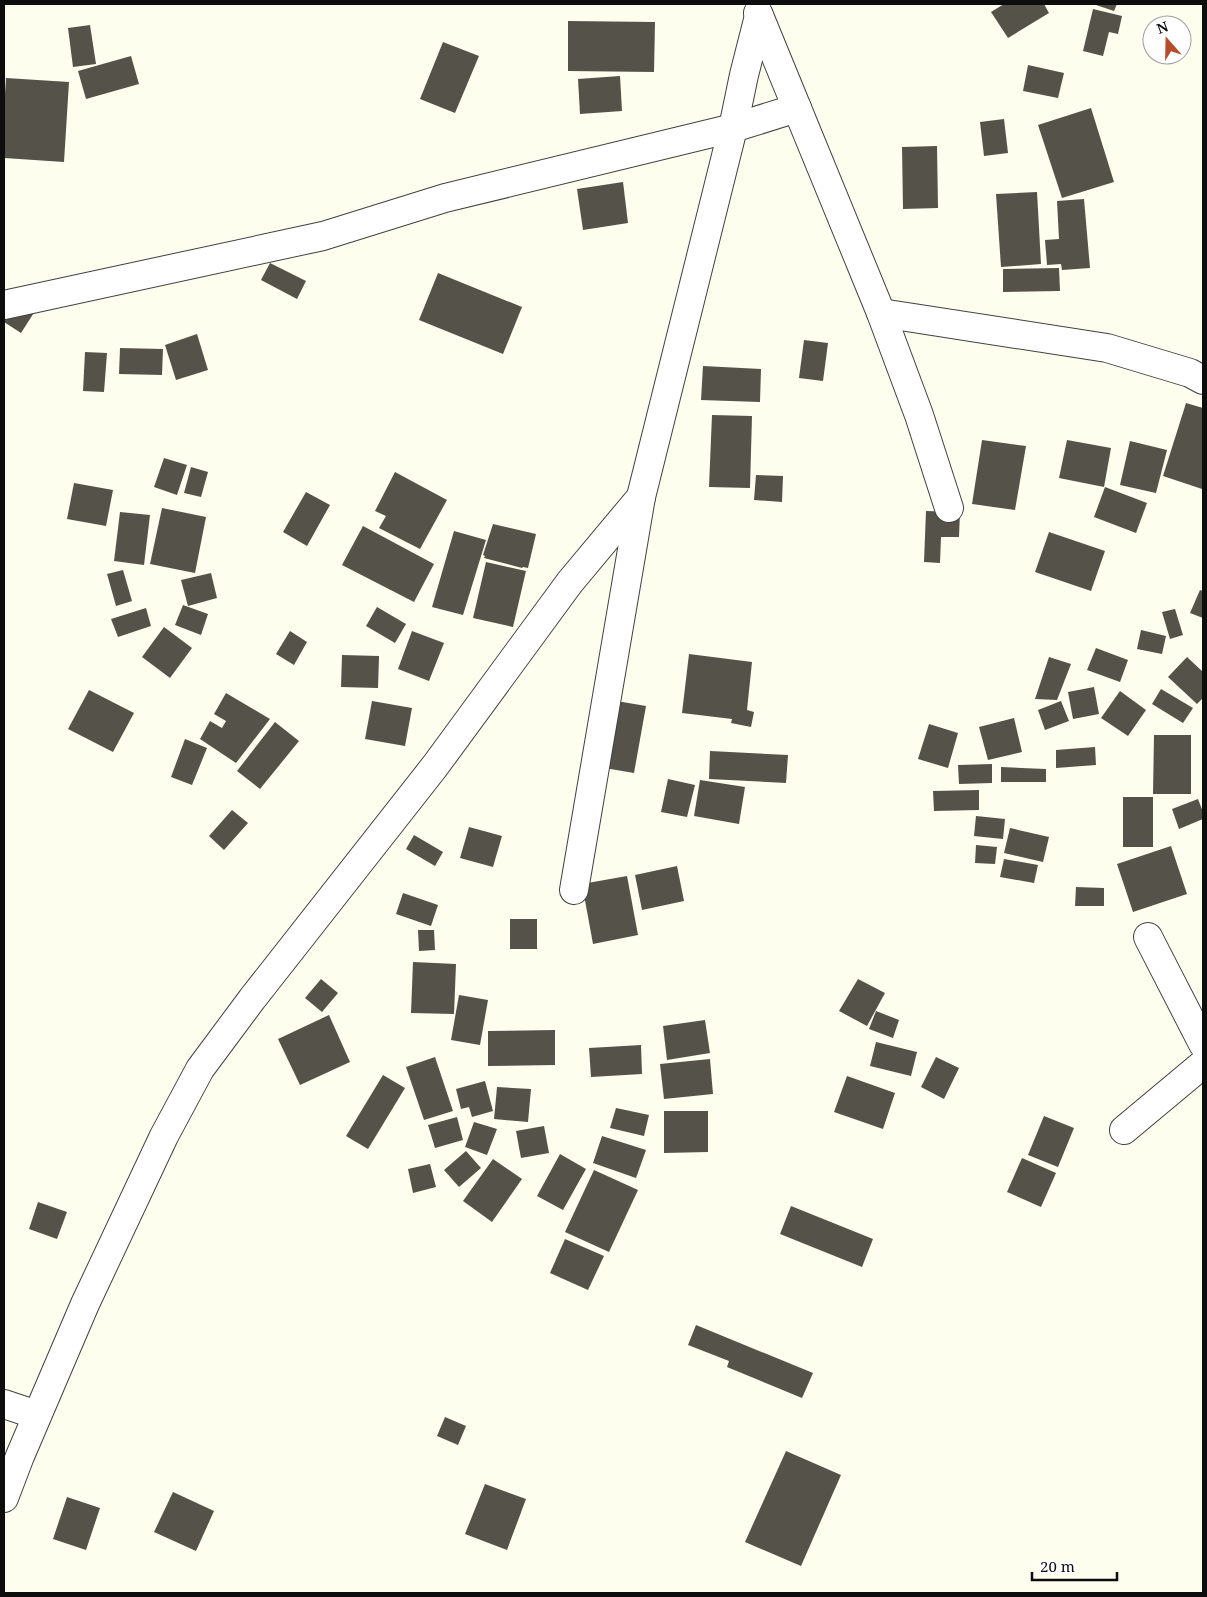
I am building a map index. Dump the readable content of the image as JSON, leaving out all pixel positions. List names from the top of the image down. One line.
{"scale_bar":"20 m","north":"top"}
